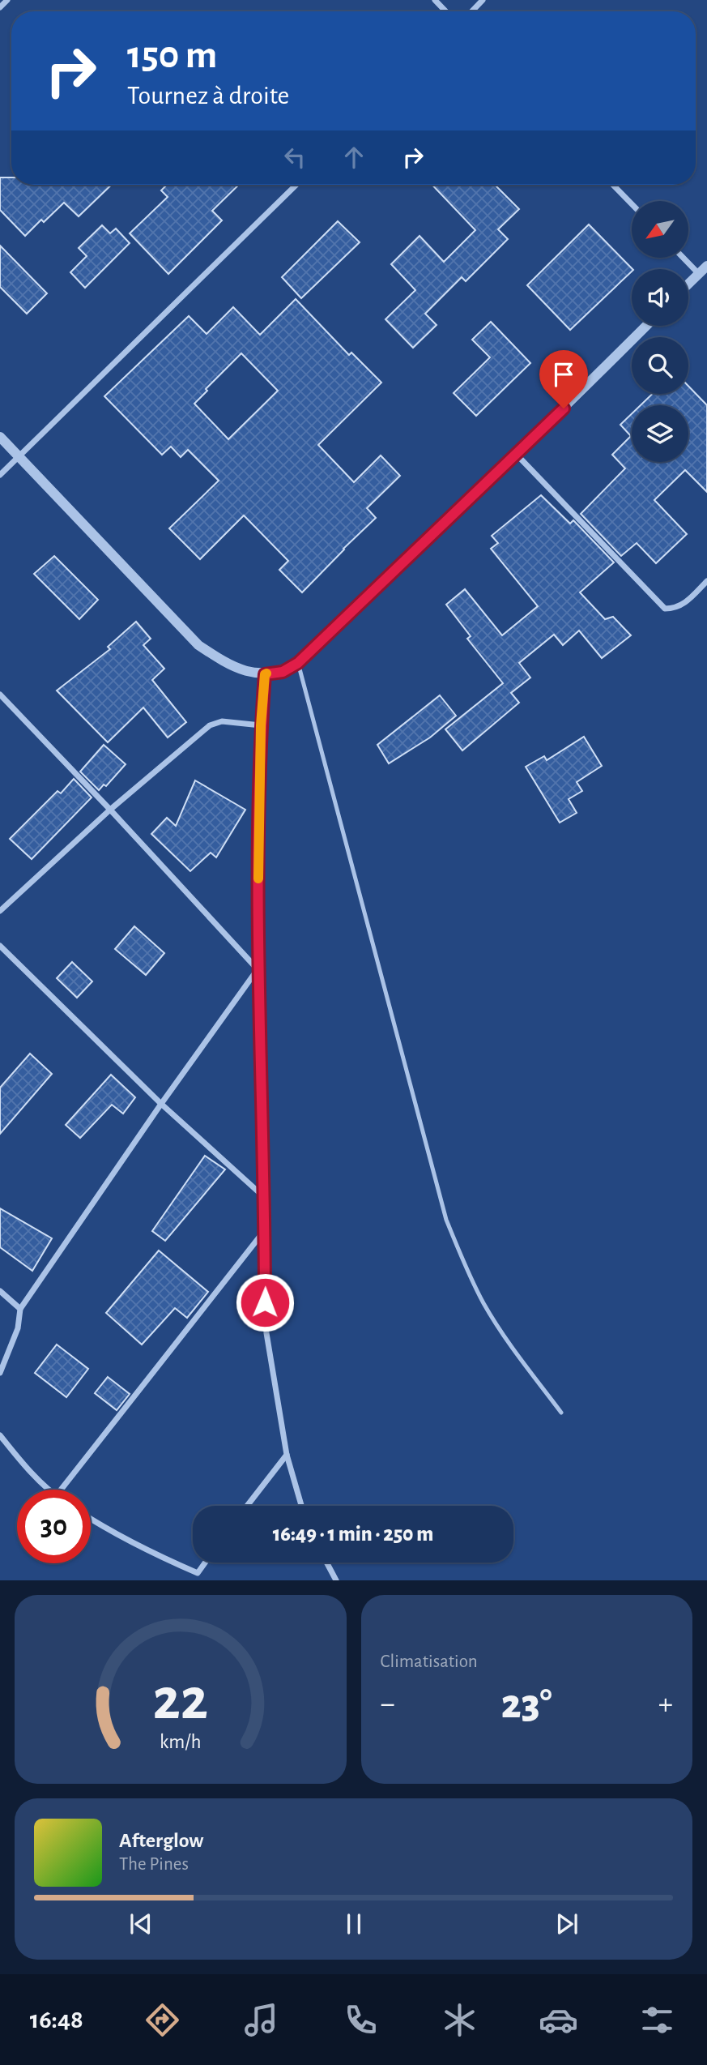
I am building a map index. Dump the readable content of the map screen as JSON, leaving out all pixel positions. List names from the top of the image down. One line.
{"north":"bottom left","page":{"turn":["150 m","Tournez à droite"],"limit":"30","trip":"16:49 · 1 min · 250 m","tile":"Climatisation","heat":["−","23°","+"],"song":["Afterglow","The Pines"],"tabs":"16:48","gauge":["22","km/h"]}}
